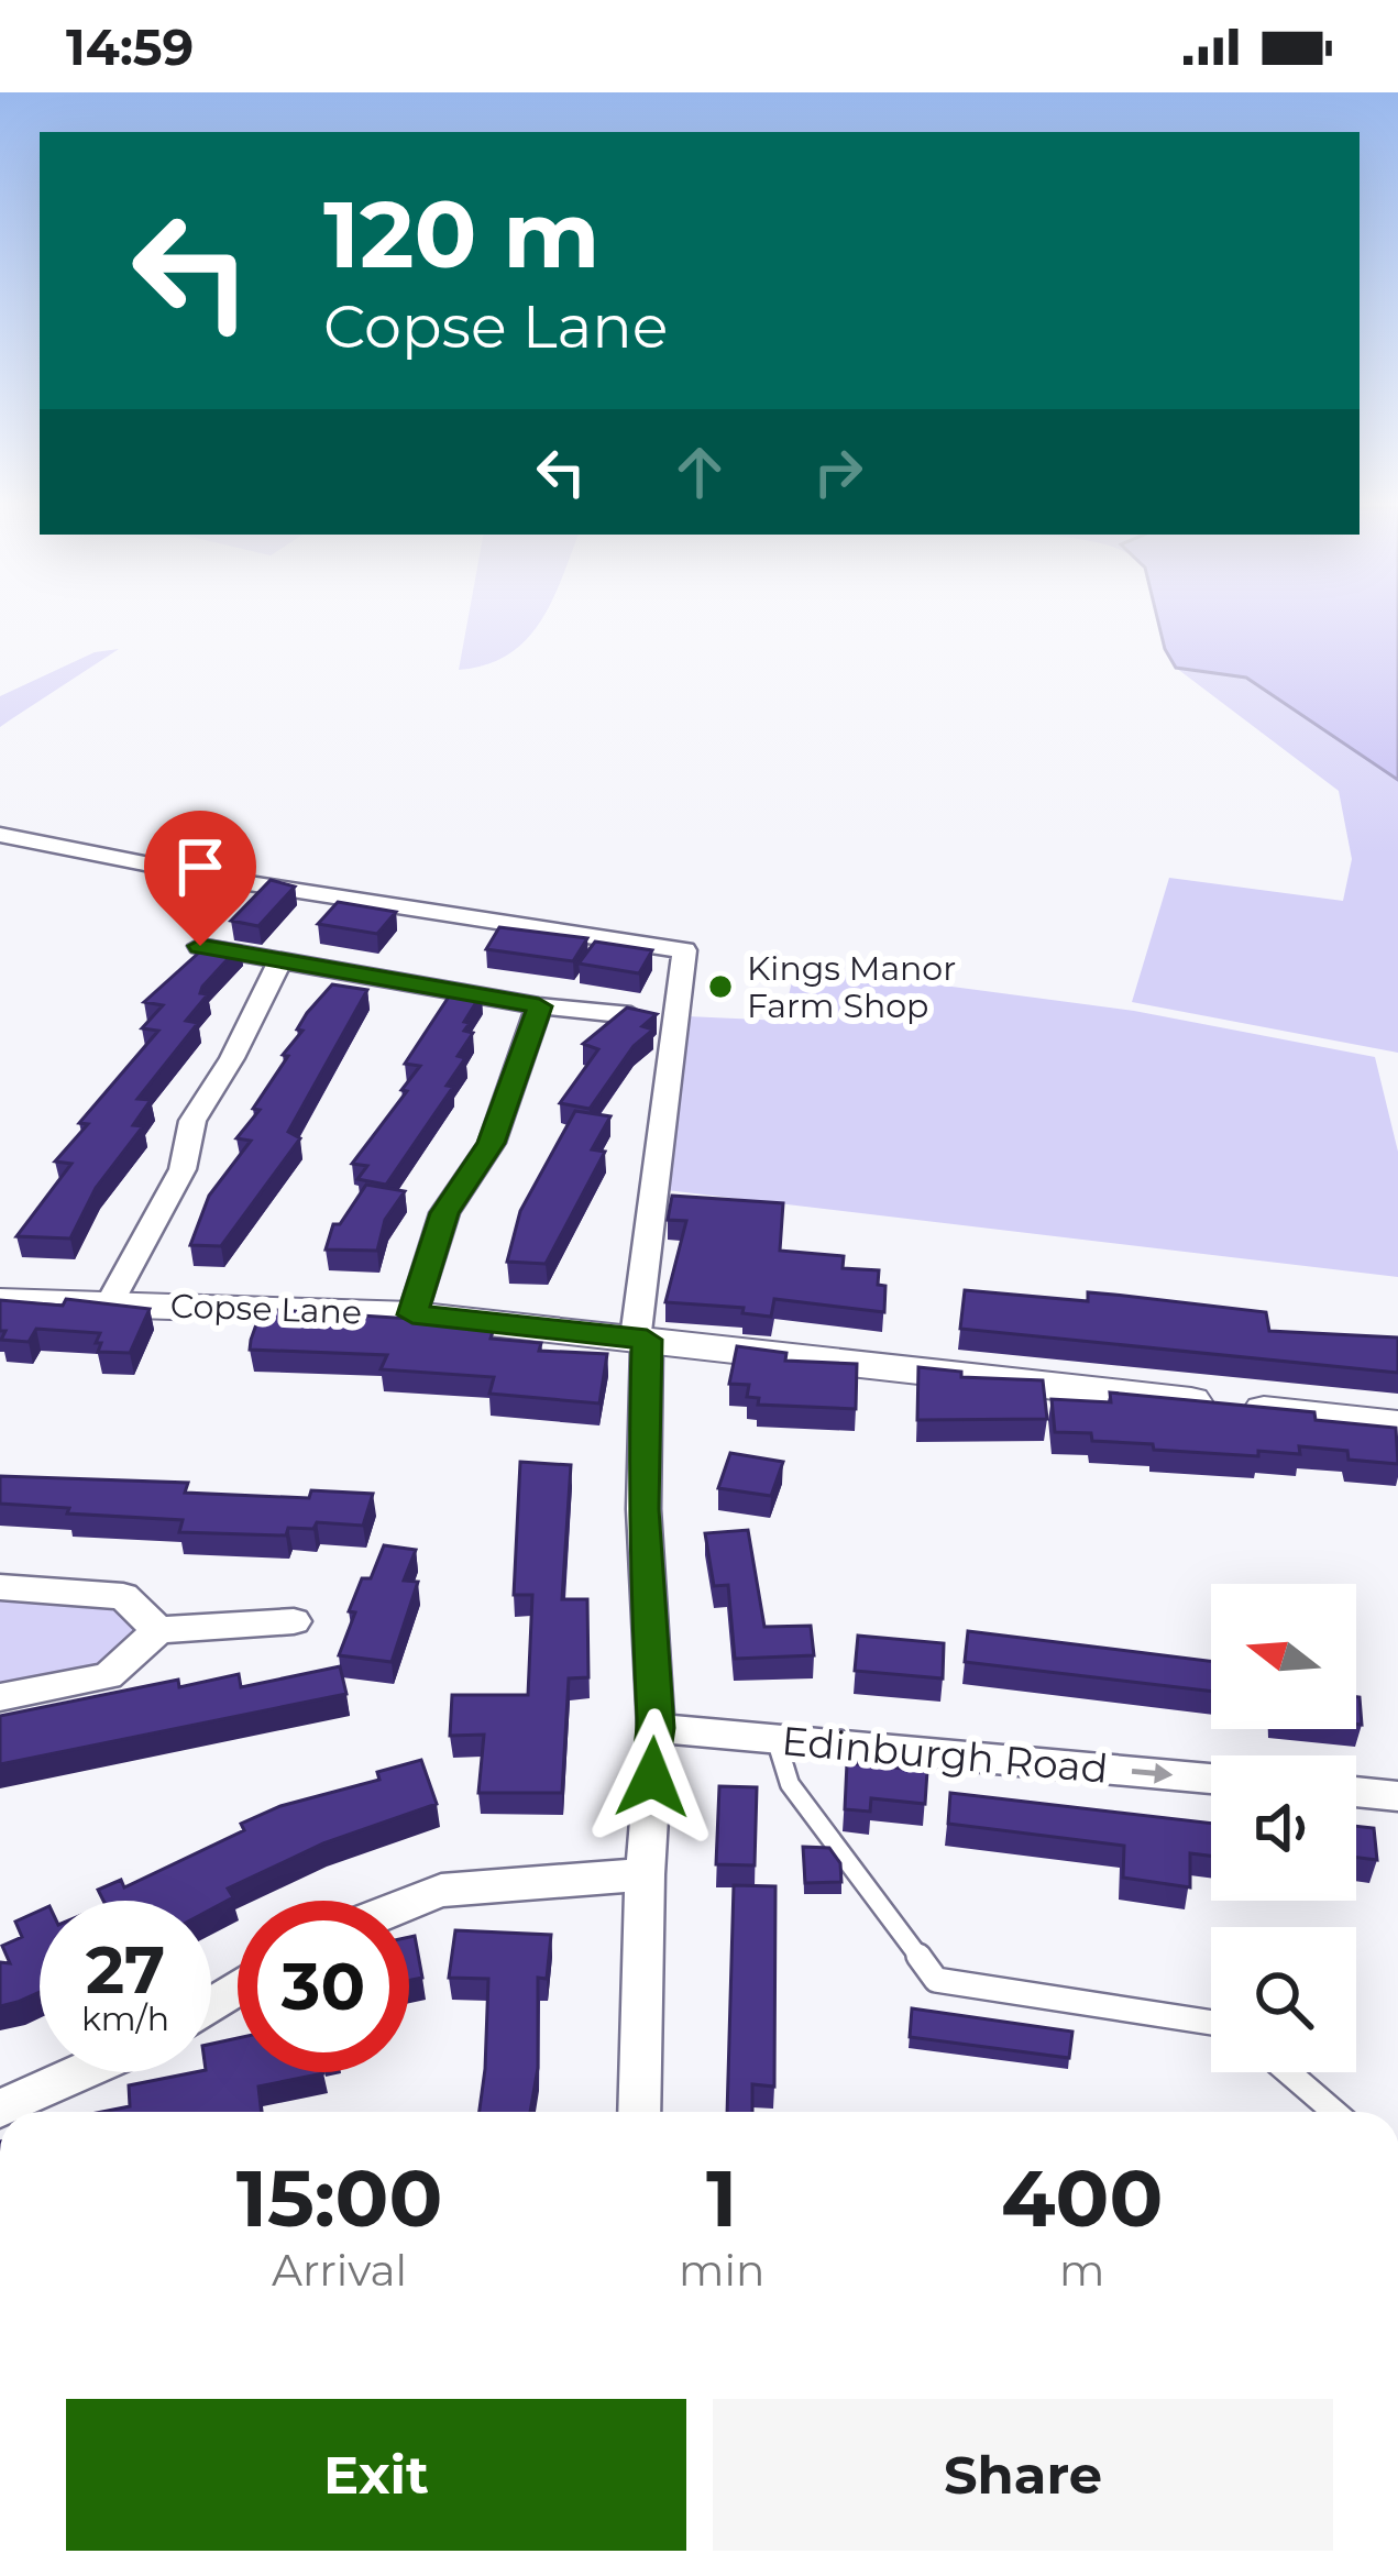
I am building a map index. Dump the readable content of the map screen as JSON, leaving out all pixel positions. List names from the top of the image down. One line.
{"streets":{"street":["Copse Lane","Edinburgh Road"]},"one_way":["Edinburgh Road"],"places":["Kings Manor Farm Shop"],"north":"left","page":{"status":"14:59","turn":["120 m","Copse Lane"],"speed":"27 km/h","limit":"30","eta":["15:00","Arrival","1","min","400","m"],"buttons":["Exit","Share"]}}
